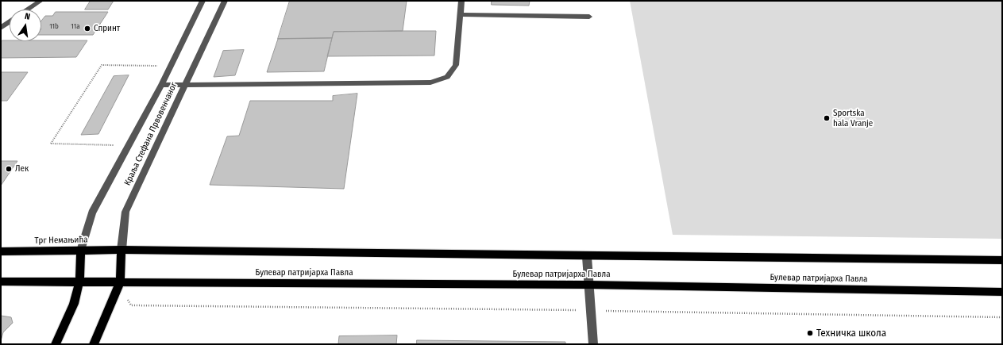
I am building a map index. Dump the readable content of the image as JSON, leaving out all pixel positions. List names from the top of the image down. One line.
{"streets":{"main road":["Краља Стефана Првовенчаног","Трг Немањића","Булевар патријарха Павла"]},"crossings":[["Краља Стефана Првовенчаног","Трг Немањића"],["Краља Стефана Првовенчаног","Булевар патријарха Павла"],["Трг Немањића","Булевар патријарха Павла"]],"places":["Спринт","Sportska hala Vranje","Лек","Техничка школа"],"house_numbers":["11b","11a"],"north":"top"}
